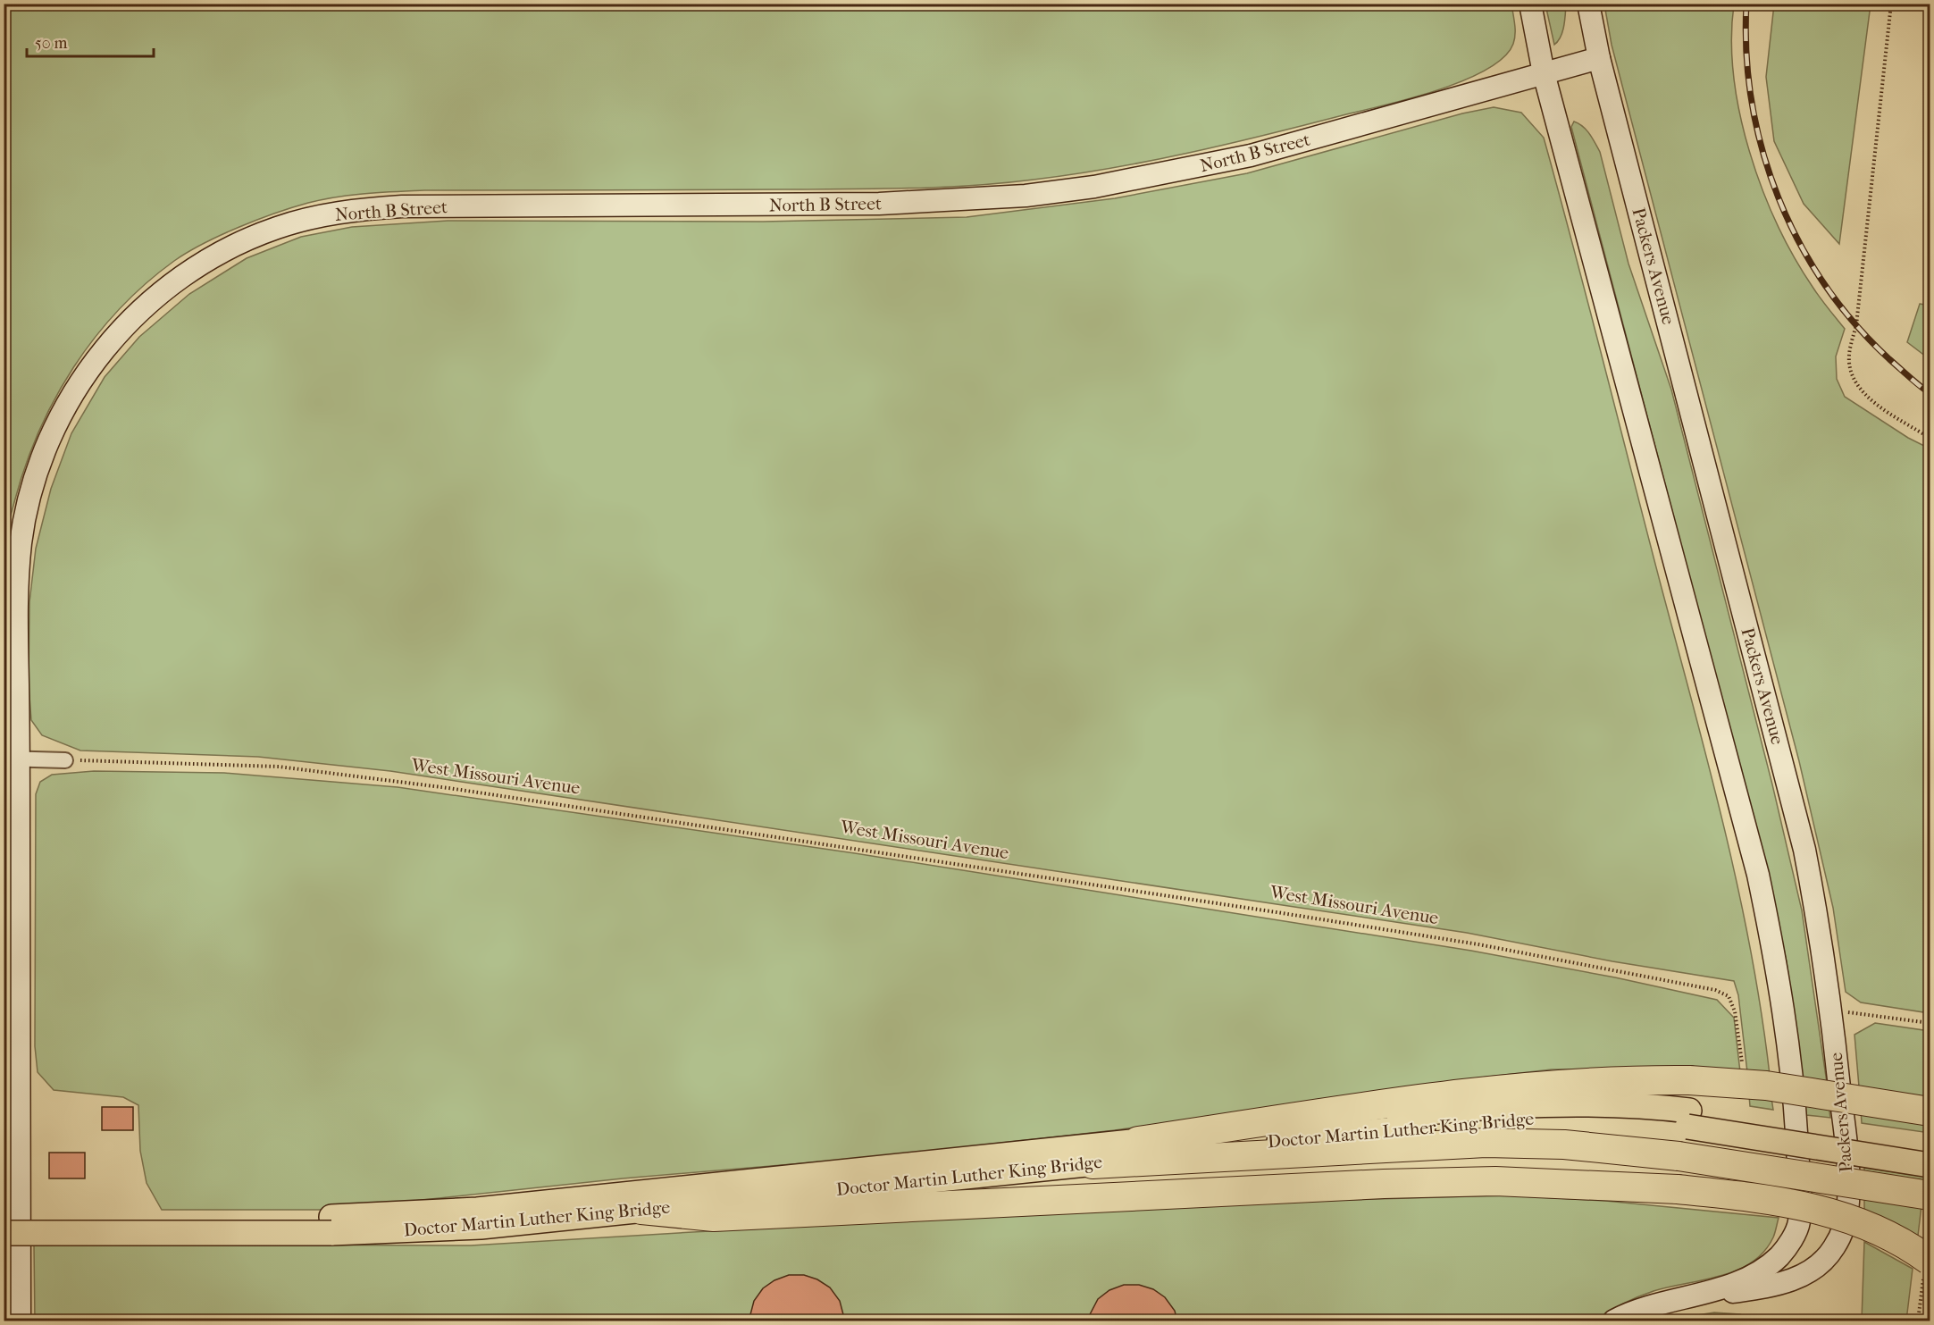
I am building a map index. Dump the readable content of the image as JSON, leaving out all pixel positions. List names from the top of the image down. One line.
{"streets":{"main road":["North B Street","Packers Avenue","Doctor Martin Luther King Bridge"],"path":["West Missouri Avenue"]},"crossings":[["North B Street","Packers Avenue"]],"scale_bar":"50 m"}
